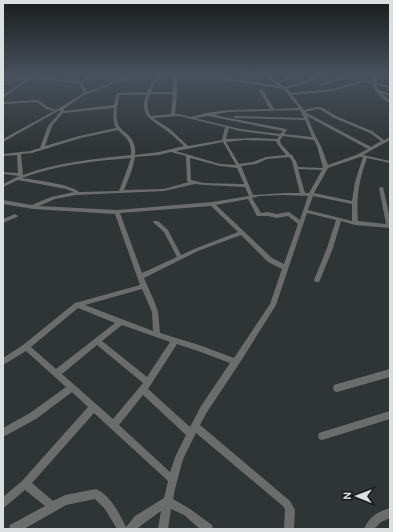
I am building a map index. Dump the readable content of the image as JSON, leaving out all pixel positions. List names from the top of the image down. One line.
{"north":"left"}
